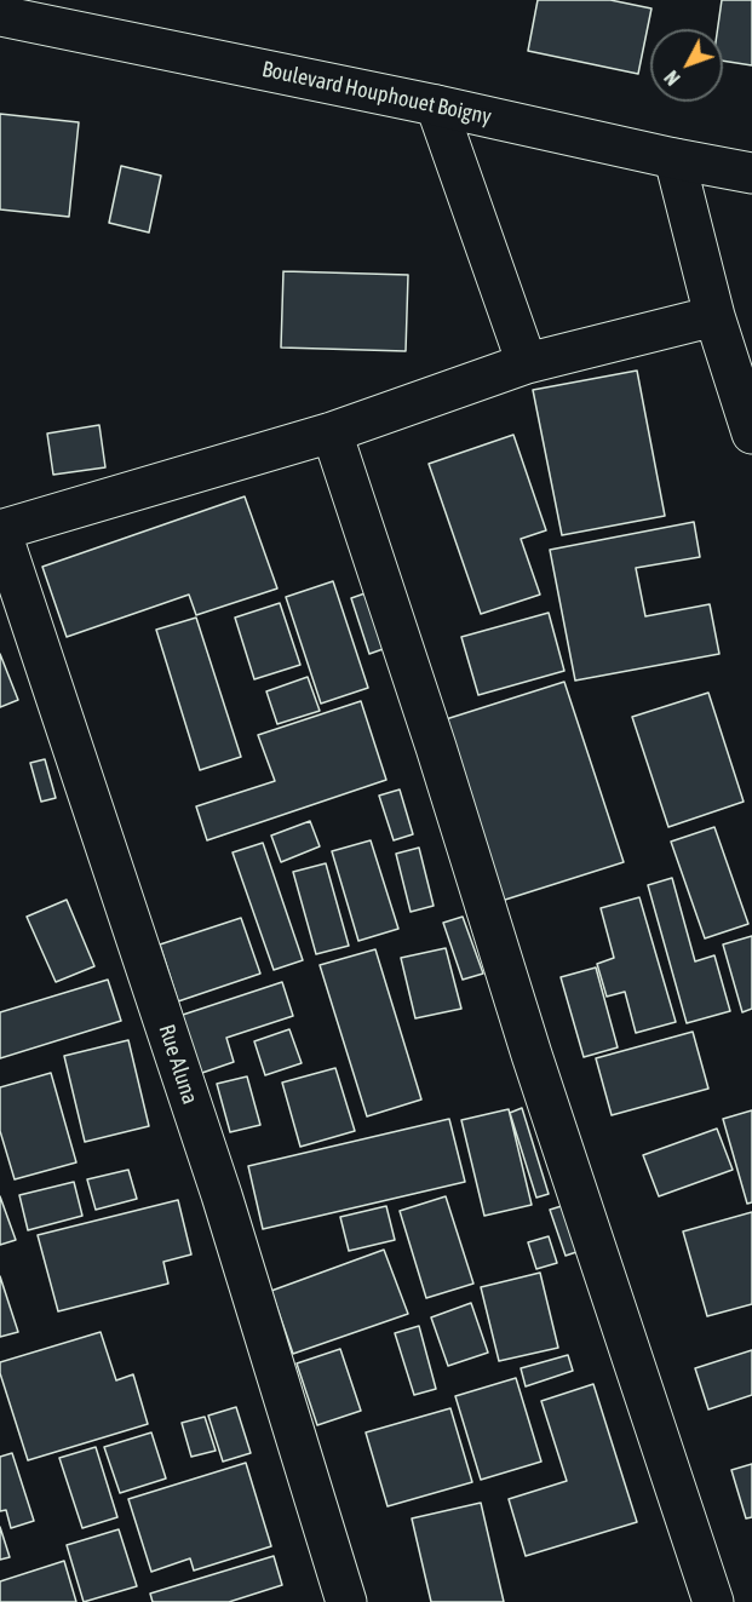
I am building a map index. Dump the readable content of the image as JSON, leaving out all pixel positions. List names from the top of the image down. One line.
{"streets":{"street":["Boulevard Houphouet Boigny","Rue Aluna"]},"north":"bottom left"}
